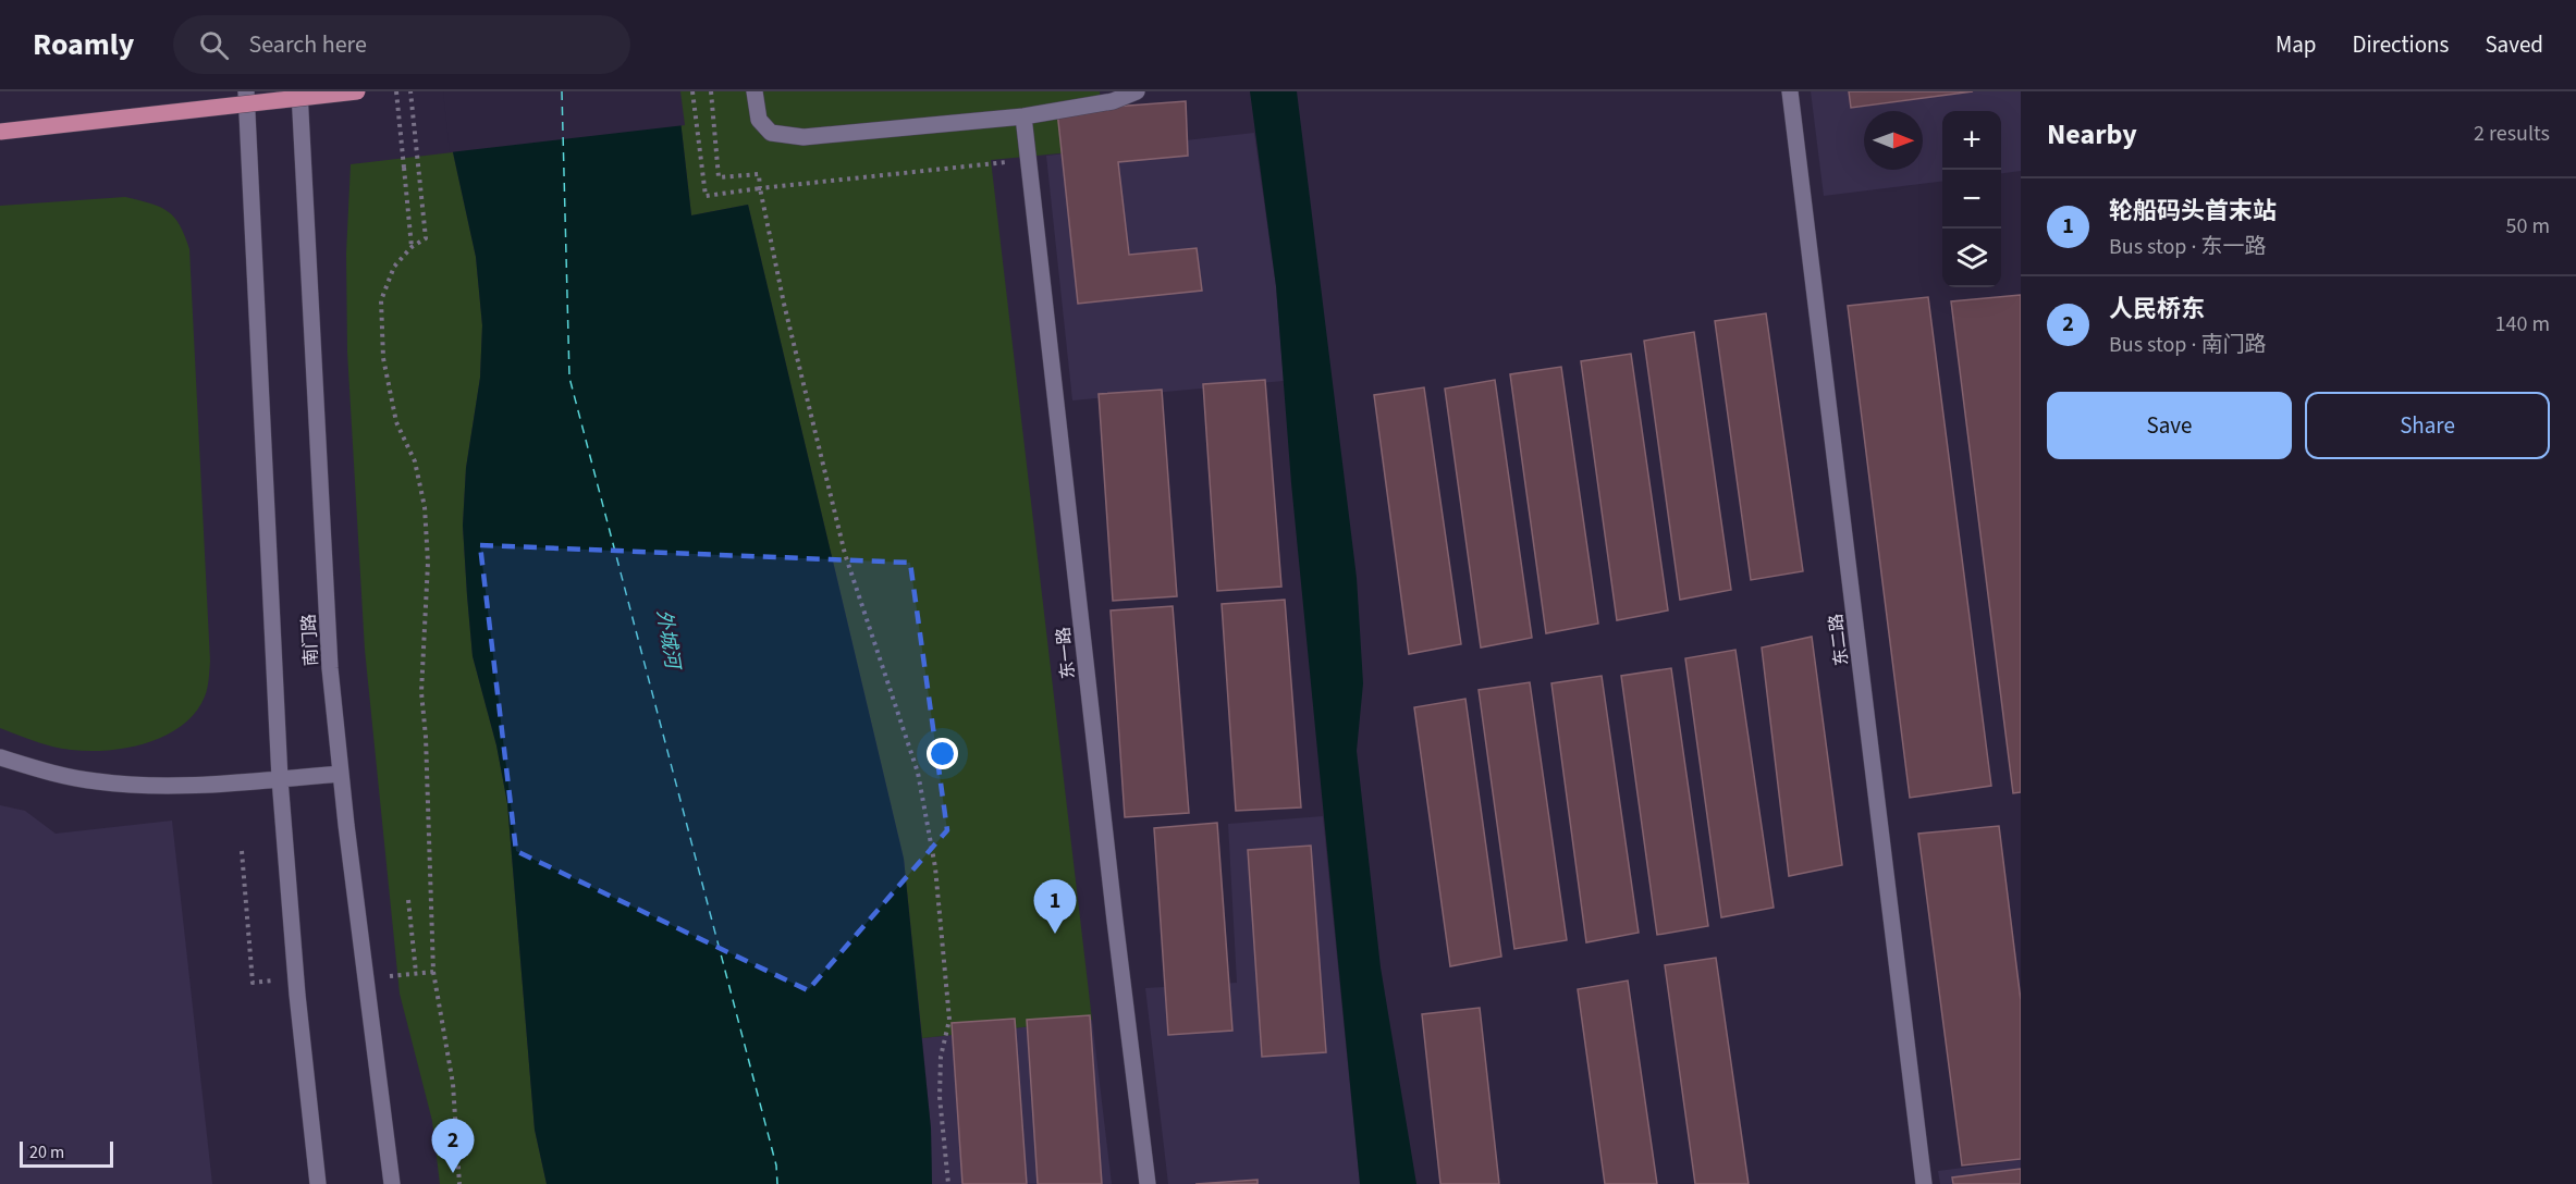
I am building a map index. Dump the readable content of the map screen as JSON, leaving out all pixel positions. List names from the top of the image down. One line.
{"streets":{"street":["南门路","东二路","东一路"]},"water":["外城河"],"scale_bar":"20 m","north":"right","page":{"header":"Roamly","search":"Search here","nav":["Map","Directions","Saved"],"heading":["Nearby","2 results"],"map_buttons":["+","−"],"list":[{"mark":"1","name":"轮船码头首末站","note":"Bus stop · 东一路","value":"50 m"},{"mark":"2","name":"人民桥东","note":"Bus stop · 南门路","value":"140 m"}],"buttons":["Save","Share"],"pins":["1","2"],"scale":"20 m"}}
